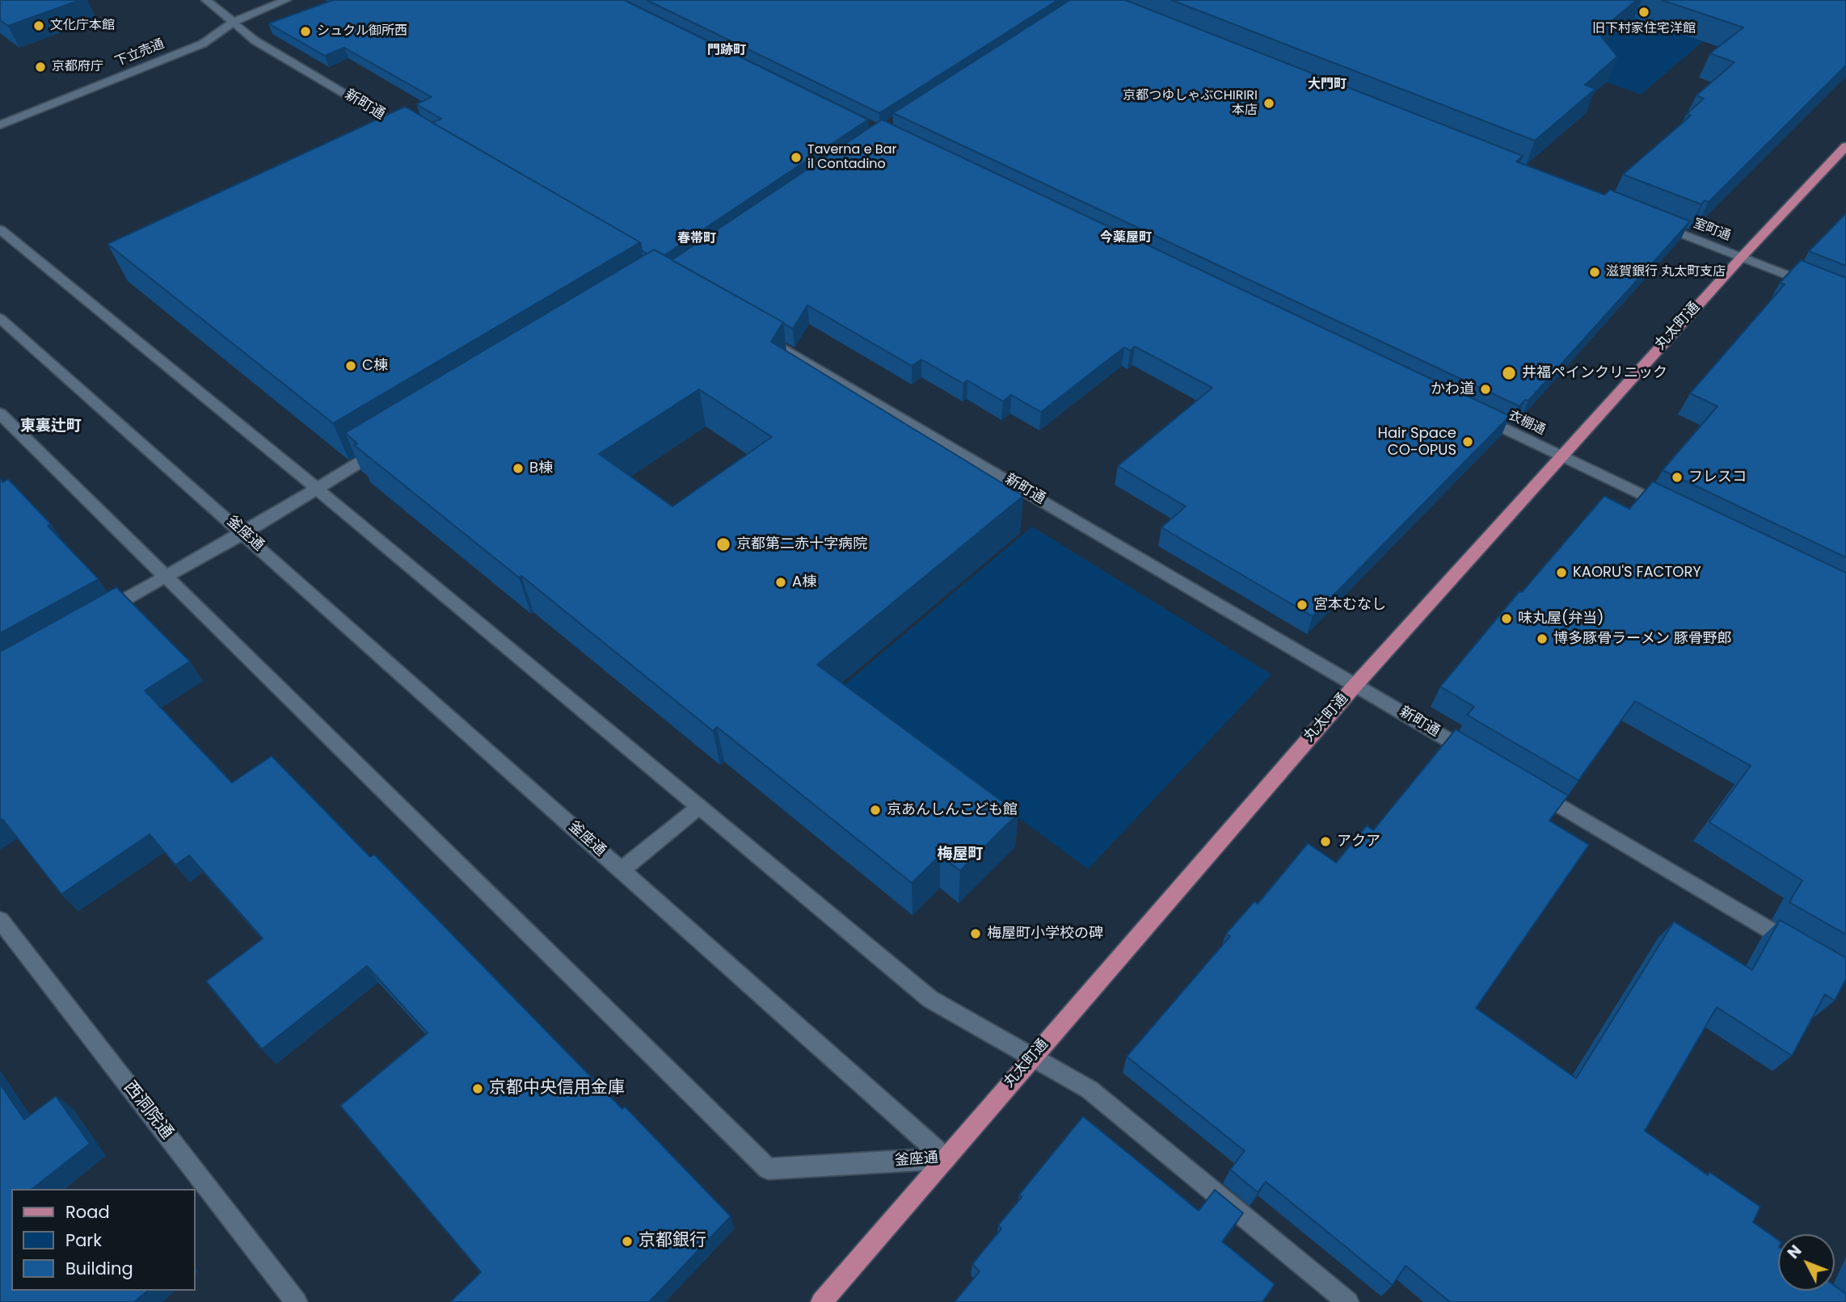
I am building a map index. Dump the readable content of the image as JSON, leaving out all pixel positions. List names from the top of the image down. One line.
{"streets":{"main road":["丸太町通"],"street":["下立売通","新町通","室町通","衣棚通","釜座通","西洞院通"]},"crossings":[["下立売通","新町通"],["新町通","丸太町通"],["室町通","丸太町通"],["丸太町通","衣棚通"],["丸太町通","釜座通"]],"districts":["門跡町","大門町","今薬屋町","春帯町","東裏辻町","梅屋町"],"places":["旧下村家住宅洋館","文化庁本館","シュクル御所西","京都府庁","京都つゆしゃぶCHIRIRI 本店","Taverna e Bar il Contadino","滋賀銀行 丸太町支店","C棟","井福ペインクリニック","かわ道","Hair Space CO-OPUS","B棟","フレスコ","京都第二赤十字病院","KAORU'S FACTORY","A棟","宮本むなし","味丸屋(弁当)","博多豚骨ラーメン 豚骨野郎","京あんしんこども館","アクア","梅屋町小学校の碑","京都中央信用金庫","京都銀行"],"legend":["Road","Park","Building"],"north":"top left"}
